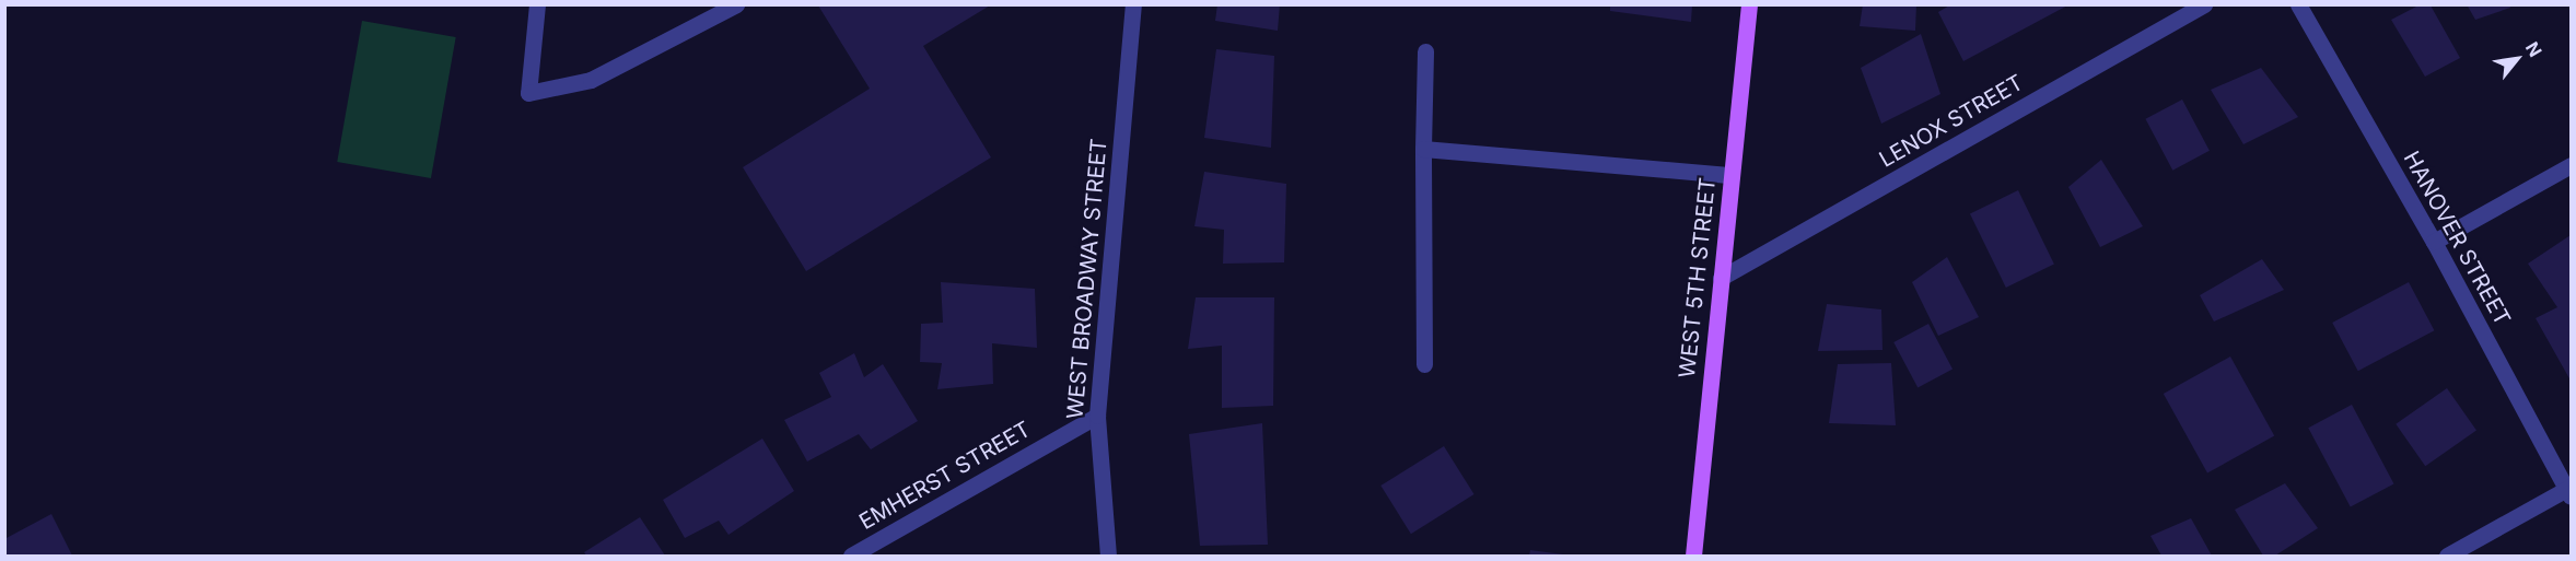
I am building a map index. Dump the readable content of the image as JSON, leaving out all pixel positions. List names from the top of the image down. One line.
{"streets":{"main road":["WEST 5TH STREET"],"street":["LENOX STREET","HANOVER STREET","WEST BROADWAY STREET","EMHERST STREET"]},"crossings":[["LENOX STREET","WEST 5TH STREET"],["WEST BROADWAY STREET","EMHERST STREET"]],"north":"top right"}
